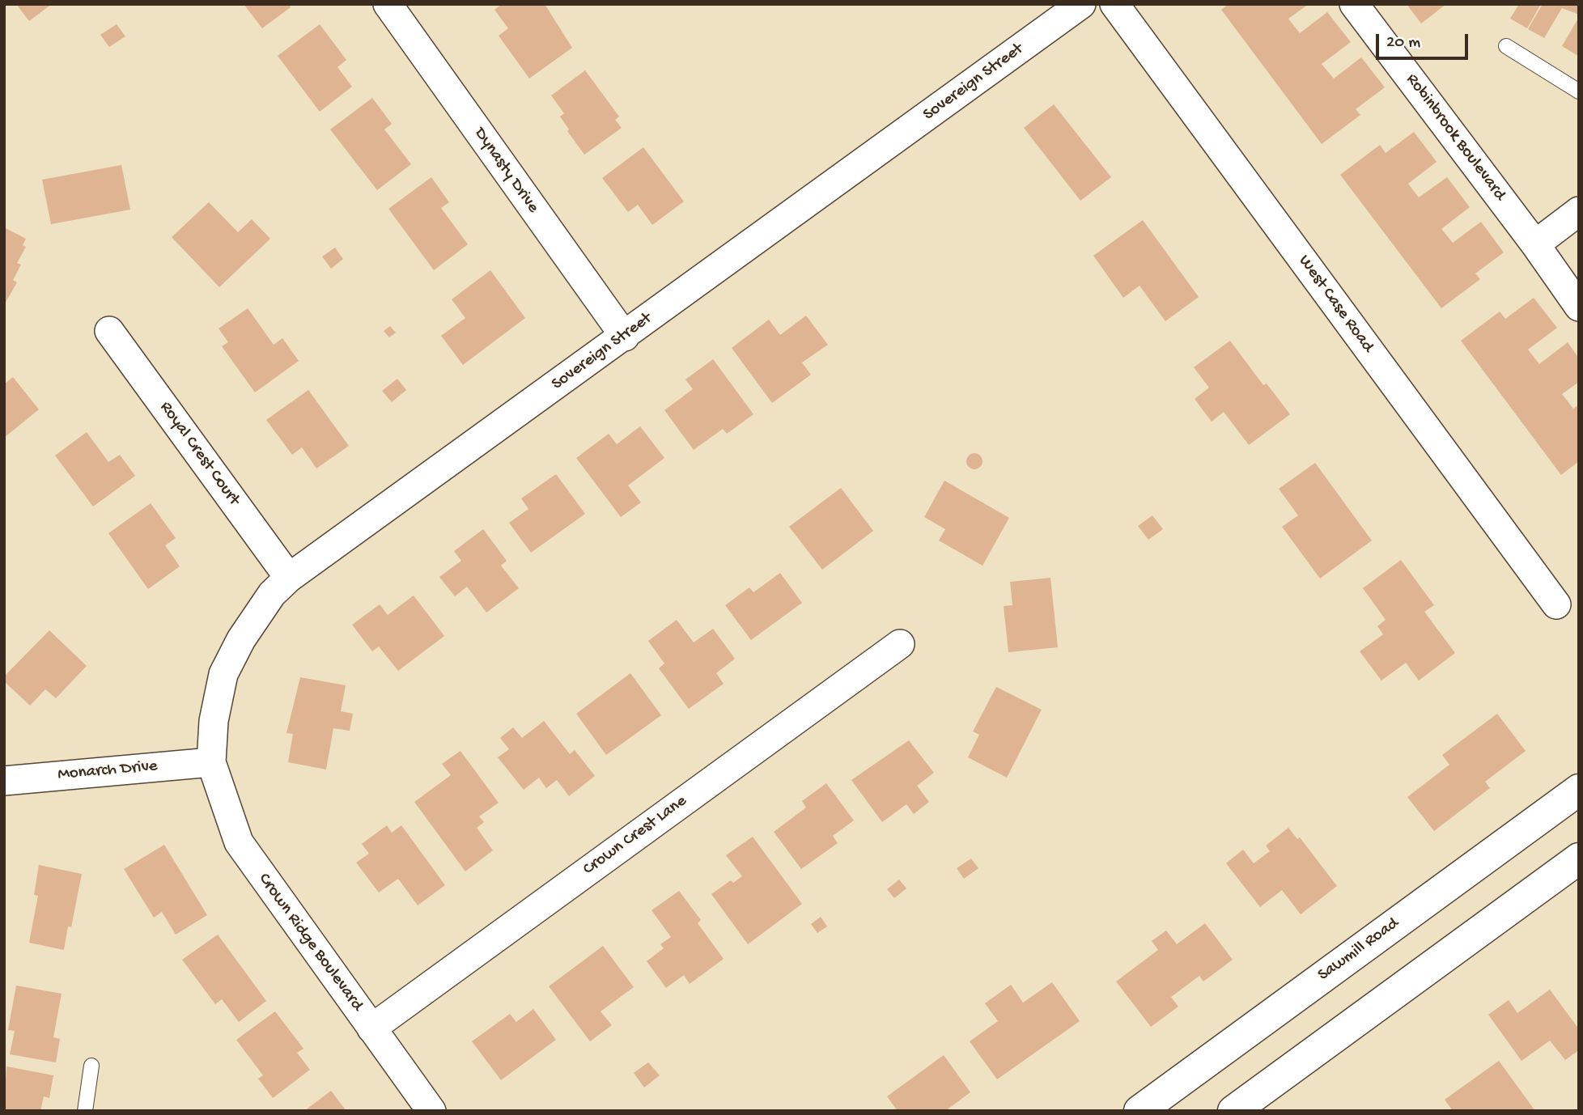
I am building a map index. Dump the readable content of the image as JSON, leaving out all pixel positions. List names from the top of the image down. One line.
{"streets":{"main road":["Sawmill Road"],"street":["Sovereign Street","Robinbrook Boulevard","Dynasty Drive","West Case Road","Royal Crest Court","Monarch Drive","Crown Crest Lane","Crown Ridge Boulevard"]},"crossings":[["Sovereign Street","Dynasty Drive"],["Sovereign Street","Royal Crest Court"],["Sovereign Street","Monarch Drive"],["Sovereign Street","Crown Ridge Boulevard"],["Monarch Drive","Crown Ridge Boulevard"],["Crown Crest Lane","Crown Ridge Boulevard"]],"scale_bar":"20 m"}
